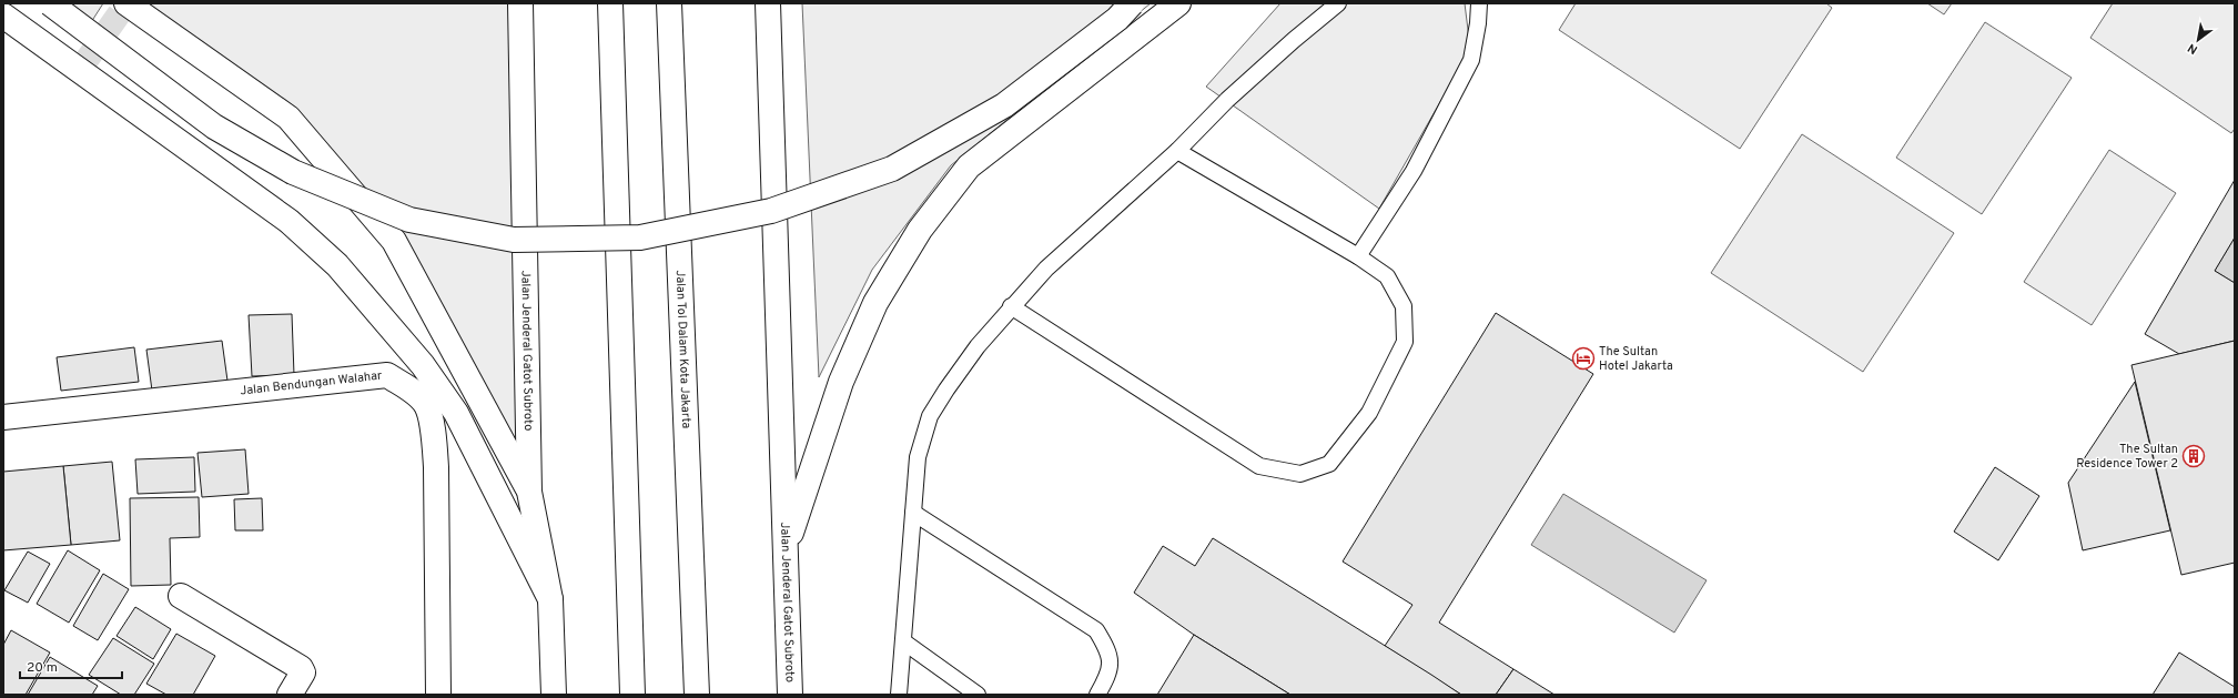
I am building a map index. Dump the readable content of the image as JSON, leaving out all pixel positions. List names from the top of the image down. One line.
{"streets":{"main road":["Jalan Tol Dalam Kota Jakarta","Jalan Jenderal Gatot Subroto","Jalan Bendungan Walahar"]},"places":{"hotel":["The Sultan Hotel Jakarta"],"building":["The Sultan Residence Tower 2"]},"scale_bar":"20 m","north":"bottom left"}
